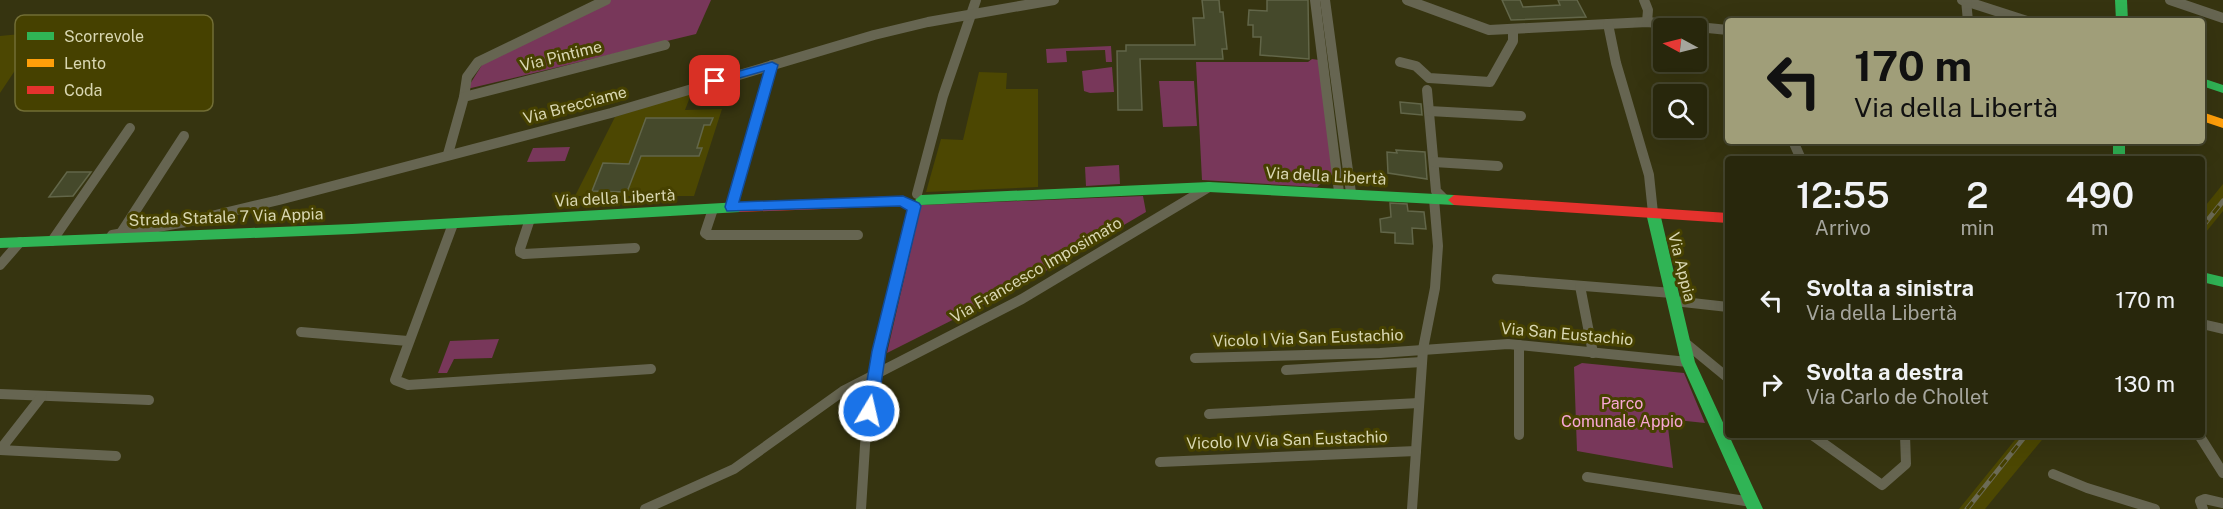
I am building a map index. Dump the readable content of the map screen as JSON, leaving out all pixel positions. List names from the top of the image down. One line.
{"streets":{"main road":["Via della Libertà","Strada Statale 7 Via Appia","Via Appia"],"street":["Via Pintime","Via Brecciame","Via Francesco Imposimato","Via San Eustachio","Vicolo I Via San Eustachio","Vicolo IV Via San Eustachio"]},"crossings":[["Via Pintime","Via Brecciame"],["Via Brecciame","Strada Statale 7 Via Appia"],["Via della Libertà","Strada Statale 7 Via Appia"],["Via della Libertà","Via Appia"],["Via della Libertà","Via Francesco Imposimato"],["Via Appia","Via San Eustachio"],["Via San Eustachio","Vicolo I Via San Eustachio"]],"parks":["Parco Comunale Appio"],"legend":["Scorrevole","Lento","Coda"],"north":"left","page":{"turn":["170 m","Via della Libertà"],"eta":["12:55","Arrivo","2","min","490","m"],"list":[{"name":"Svolta a sinistra","note":"Via della Libertà","value":"170 m"},{"name":"Svolta a destra","note":"Via Carlo de Chollet","value":"130 m"}]}}
